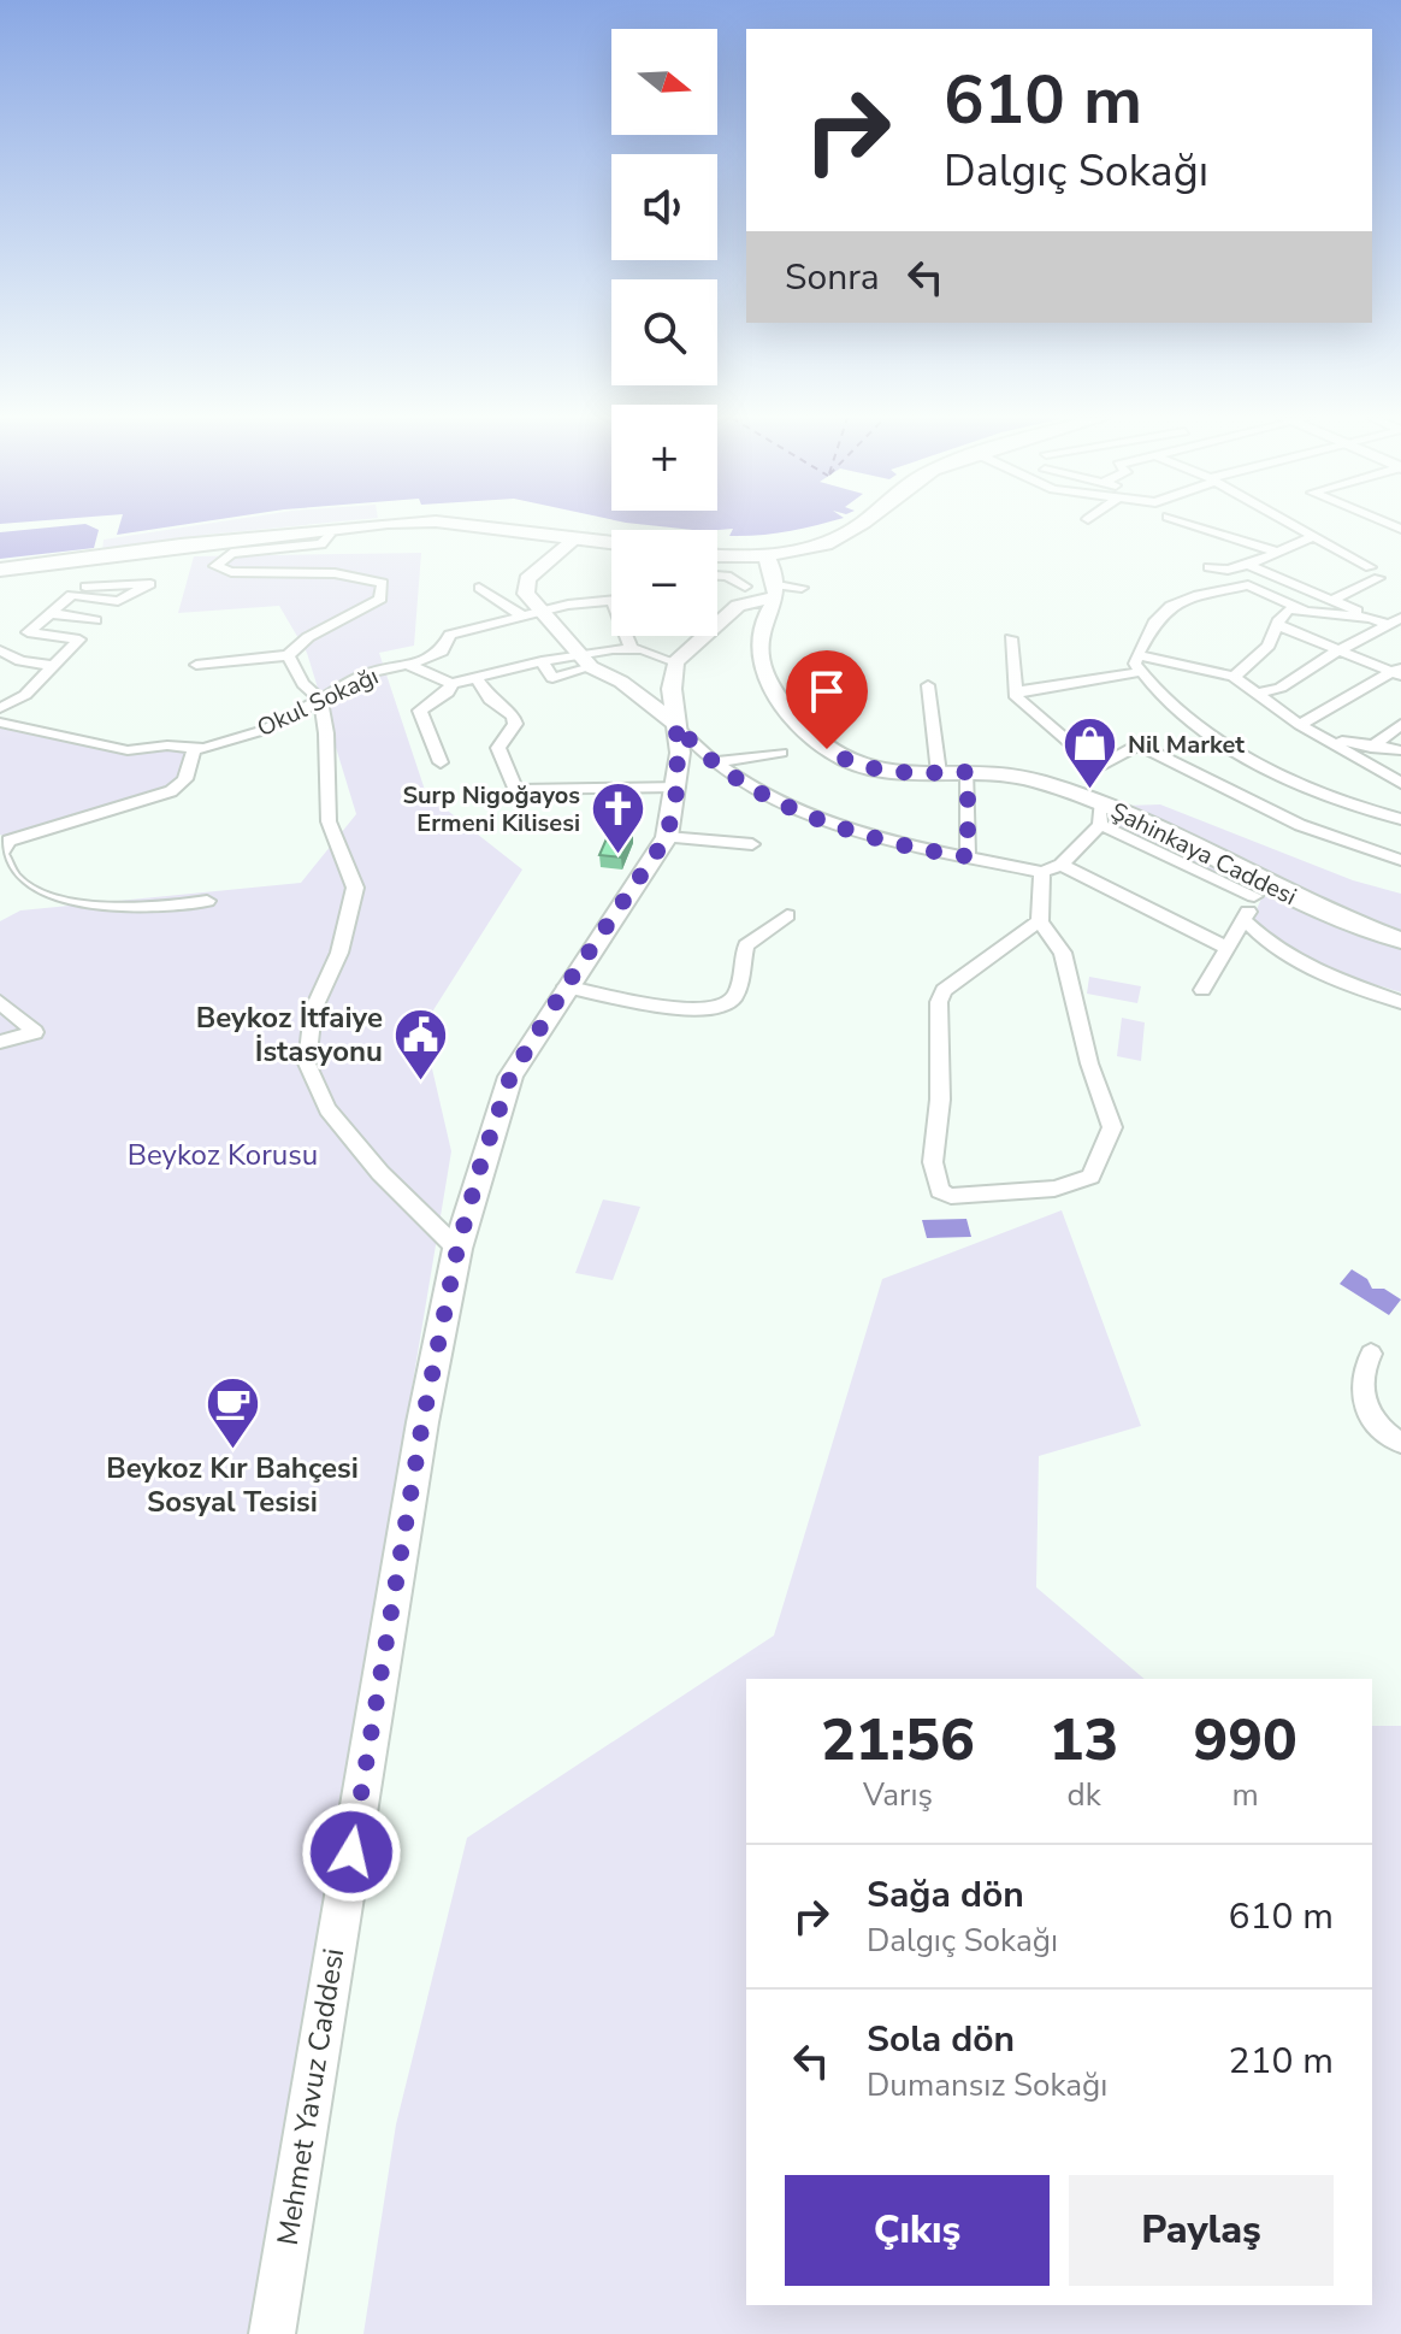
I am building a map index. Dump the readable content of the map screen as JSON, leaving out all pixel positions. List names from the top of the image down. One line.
{"streets":{"street":["Okul Sokağı","Şahinkaya Caddesi","Mehmet Yavuz Caddesi"]},"parks":["Beykoz Korusu"],"places":{"shop":["Nil Market"],"church":["Surp Nigoğayos Ermeni Kilisesi"],"public building":["Beykoz İtfaiye İstasyonu"],"cafe":["Beykoz Kır Bahçesi Sosyal Tesisi"]},"north":"right","page":{"map_buttons":["+","−"],"turn":["610 m","Dalgıç Sokağı"],"then":"Sonra","eta":["21:56","Varış","13","dk","990","m"],"list":[{"name":"Sağa dön","note":"Dalgıç Sokağı","value":"610 m"},{"name":"Sola dön","note":"Dumansız Sokağı","value":"210 m"}],"buttons":["Çıkış","Paylaş"]}}
